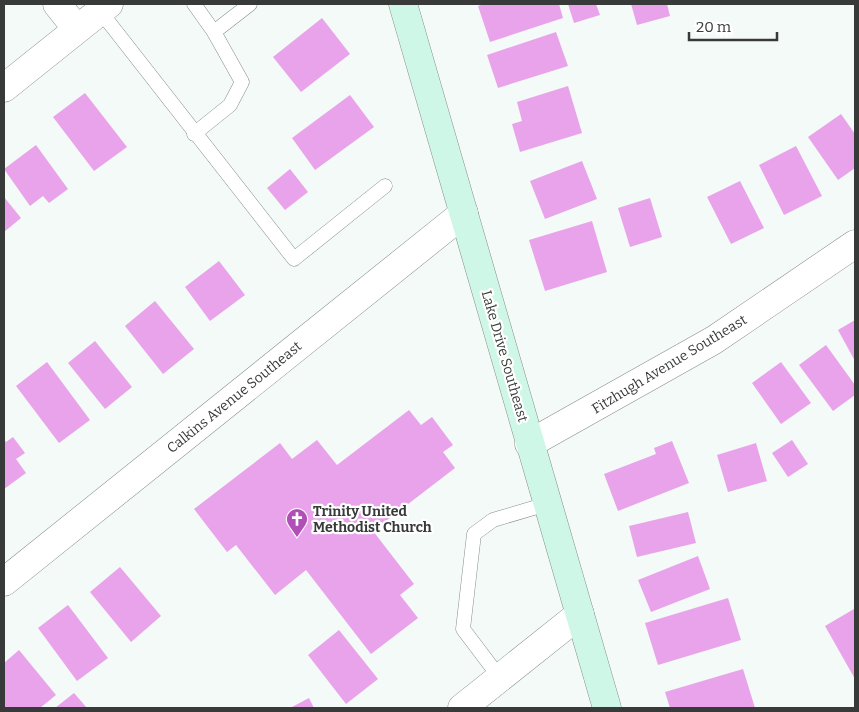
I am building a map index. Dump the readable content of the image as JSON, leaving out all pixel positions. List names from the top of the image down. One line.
{"streets":{"main road":["Lake Drive Southeast"],"street":["Fitzhugh Avenue Southeast","Calkins Avenue Southeast"]},"crossings":[["Lake Drive Southeast","Fitzhugh Avenue Southeast"],["Lake Drive Southeast","Calkins Avenue Southeast"]],"places":{"church":["Trinity United Methodist Church"]},"scale_bar":"20 m"}
